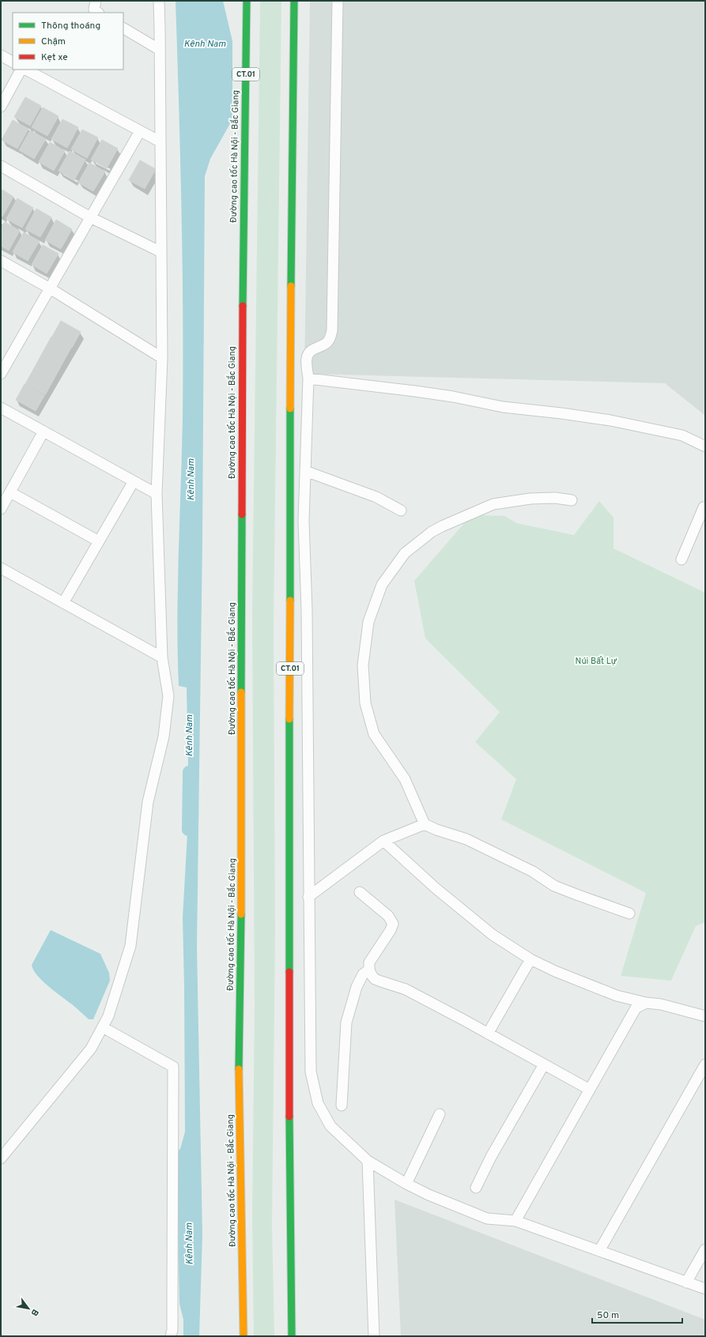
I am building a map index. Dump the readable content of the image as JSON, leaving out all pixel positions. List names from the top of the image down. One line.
{"streets":{"highway":["CT.01","Đường cao tốc Hà Nội - Bắc Giang"]},"water":["Kênh Nam"],"parks":["Núi Bất Lự"],"legend":["Thông thoáng","Chậm","Kẹt xe"],"scale_bar":"50 m","north":"bottom right"}
